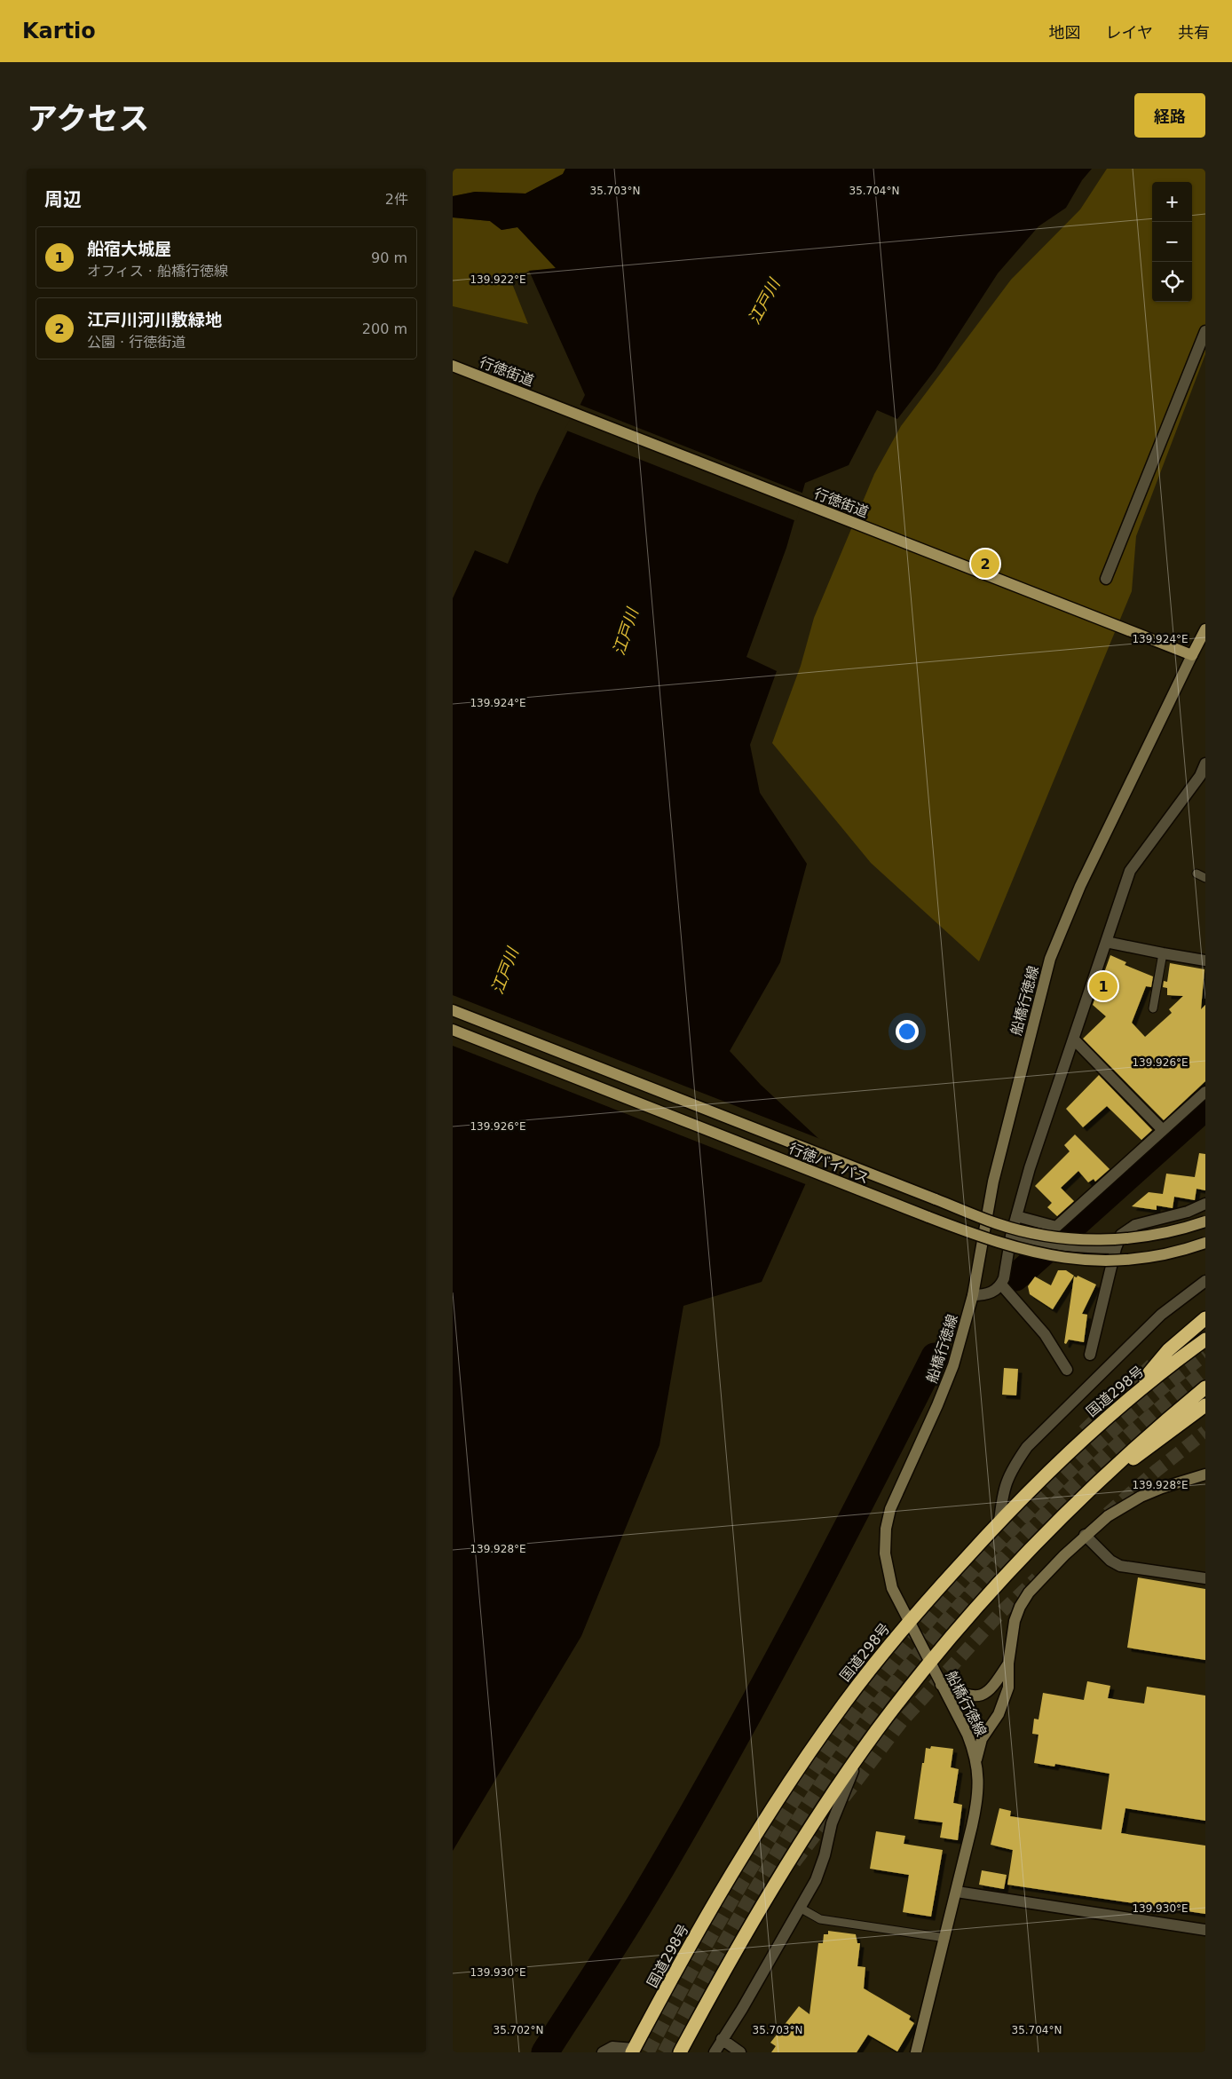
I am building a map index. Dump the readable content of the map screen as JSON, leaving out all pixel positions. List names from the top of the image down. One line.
{"streets":{"highway":["国道298号"],"main road":["行徳街道","船橋行徳線","行徳バイパス"]},"crossings":[["行徳街道","船橋行徳線"],["船橋行徳線","国道298号"]],"water":["江戸川"],"page":{"header":"Kartio","nav":["地図","レイヤ","共有"],"title":"アクセス","buttons":"経路","heading":["周辺","2件"],"map_buttons":["+","−"],"list":[{"mark":"1","name":"船宿大城屋","note":"オフィス · 船橋行徳線","value":"90 m"},{"mark":"2","name":"江戸川河川敷緑地","note":"公園 · 行徳街道","value":"200 m"}],"pins":["2","1"]},"coordinates":["35.703°N","35.704°N","139.922°E","139.924°E","139.926°E","139.928°E","139.930°E","35.702°N"]}
